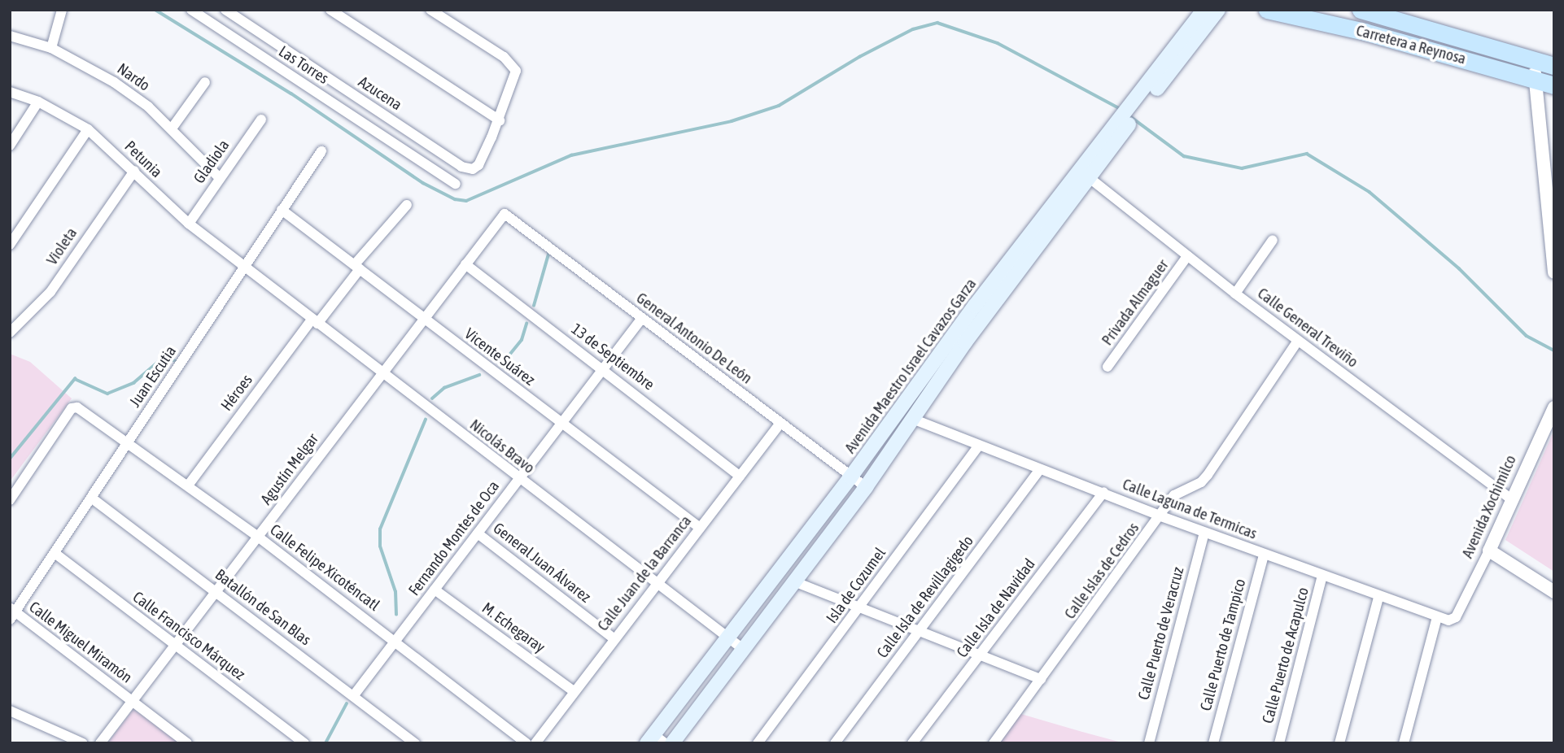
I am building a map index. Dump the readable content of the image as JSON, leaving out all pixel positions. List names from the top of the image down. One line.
{"streets":{"main road":["Carretera a Reynosa","Avenida Maestro Israel Cavazos Garza"],"street":["Las Torres","Nardo","Azucena","Petunia","Gladiola","Violeta","Privada Almaguer","Calle General Treviño","General Antonio De León","Vicente Suárez","13 de Septiembre","Juan Escutia","Héroes","Nicolás Bravo","Agustín Melgar","Avenida Xochimilco","Calle Laguna de Termicas","Fernando Montes de Oca","General Juan Álvarez","Calle Felipe Xicoténcatl","Calle Islas de Cedros","Calle Juan de la Barranca","Isla de Cozumel","Calle Isla de Revillagigedo","Batallón de San Blas","Calle Isla de Navidad","M. Echegaray","Calle Puerto de Veracruz","Calle Francisco Márquez","Calle Miguel Miramón","Calle Puerto de Tampico","Calle Puerto de Acapulco"]},"crossings":[["Nardo","Gladiola"],["Petunia","Gladiola"],["Petunia","Violeta"],["Petunia","Juan Escutia"],["Petunia","Nicolás Bravo"],["Privada Almaguer","Calle General Treviño"],["Calle General Treviño","Avenida Maestro Israel Cavazos Garza"],["Calle General Treviño","Avenida Xochimilco"],["Calle General Treviño","Calle Islas de Cedros"],["General Antonio De León","Avenida Maestro Israel Cavazos Garza"],["General Antonio De León","Agustín Melgar"],["General Antonio De León","Fernando Montes de Oca"],["General Antonio De León","Calle Juan de la Barranca"],["Vicente Suárez","Juan Escutia"],["Vicente Suárez","Héroes"],["Vicente Suárez","Agustín Melgar"],["Vicente Suárez","Fernando Montes de Oca"],["Vicente Suárez","Calle Juan de la Barranca"],["13 de Septiembre","Agustín Melgar"],["13 de Septiembre","Fernando Montes de Oca"],["13 de Septiembre","Calle Juan de la Barranca"],["Avenida Maestro Israel Cavazos Garza","Nicolás Bravo"],["Avenida Maestro Israel Cavazos Garza","Calle Laguna de Termicas"],["Juan Escutia","Nicolás Bravo"],["Juan Escutia","Calle Felipe Xicoténcatl"],["Juan Escutia","Batallón de San Blas"],["Juan Escutia","Calle Francisco Márquez"],["Juan Escutia","Calle Miguel Miramón"],["Héroes","Nicolás Bravo"],["Héroes","Calle Felipe Xicoténcatl"],["Nicolás Bravo","Agustín Melgar"],["Nicolás Bravo","Fernando Montes de Oca"],["Nicolás Bravo","Calle Juan de la Barranca"],["Agustín Melgar","Calle Felipe Xicoténcatl"],["Agustín Melgar","Batallón de San Blas"],["Agustín Melgar","Calle Francisco Márquez"],["Agustín Melgar","Calle Miguel Miramón"],["Avenida Xochimilco","Calle Laguna de Termicas"],["Calle Laguna de Termicas","Calle Islas de Cedros"],["Calle Laguna de Termicas","Isla de Cozumel"],["Calle Laguna de Termicas","Calle Isla de Revillagigedo"],["Calle Laguna de Termicas","Calle Isla de Navidad"],["Calle Laguna de Termicas","Calle Puerto de Veracruz"],["Calle Laguna de Termicas","Calle Puerto de Tampico"],["Calle Laguna de Termicas","Calle Puerto de Acapulco"],["Fernando Montes de Oca","General Juan Álvarez"],["Fernando Montes de Oca","Calle Felipe Xicoténcatl"],["Fernando Montes de Oca","Batallón de San Blas"],["Fernando Montes de Oca","M. Echegaray"],["General Juan Álvarez","Calle Juan de la Barranca"],["Calle Juan de la Barranca","M. Echegaray"]]}
